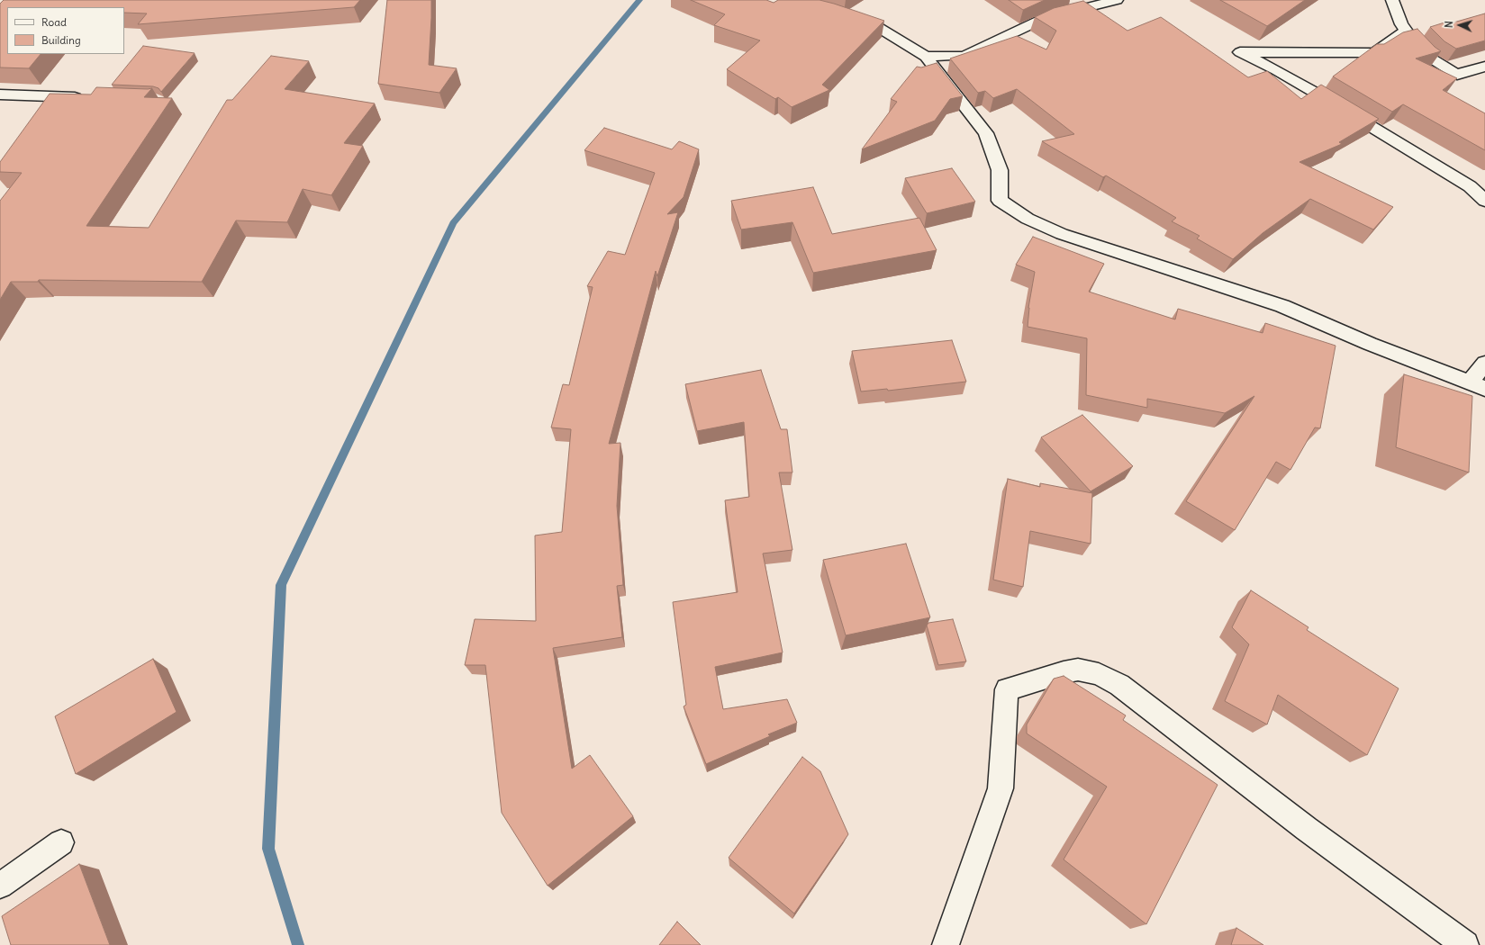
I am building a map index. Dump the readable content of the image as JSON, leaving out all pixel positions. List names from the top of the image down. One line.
{"legend":["Road","Building"],"north":"left"}
